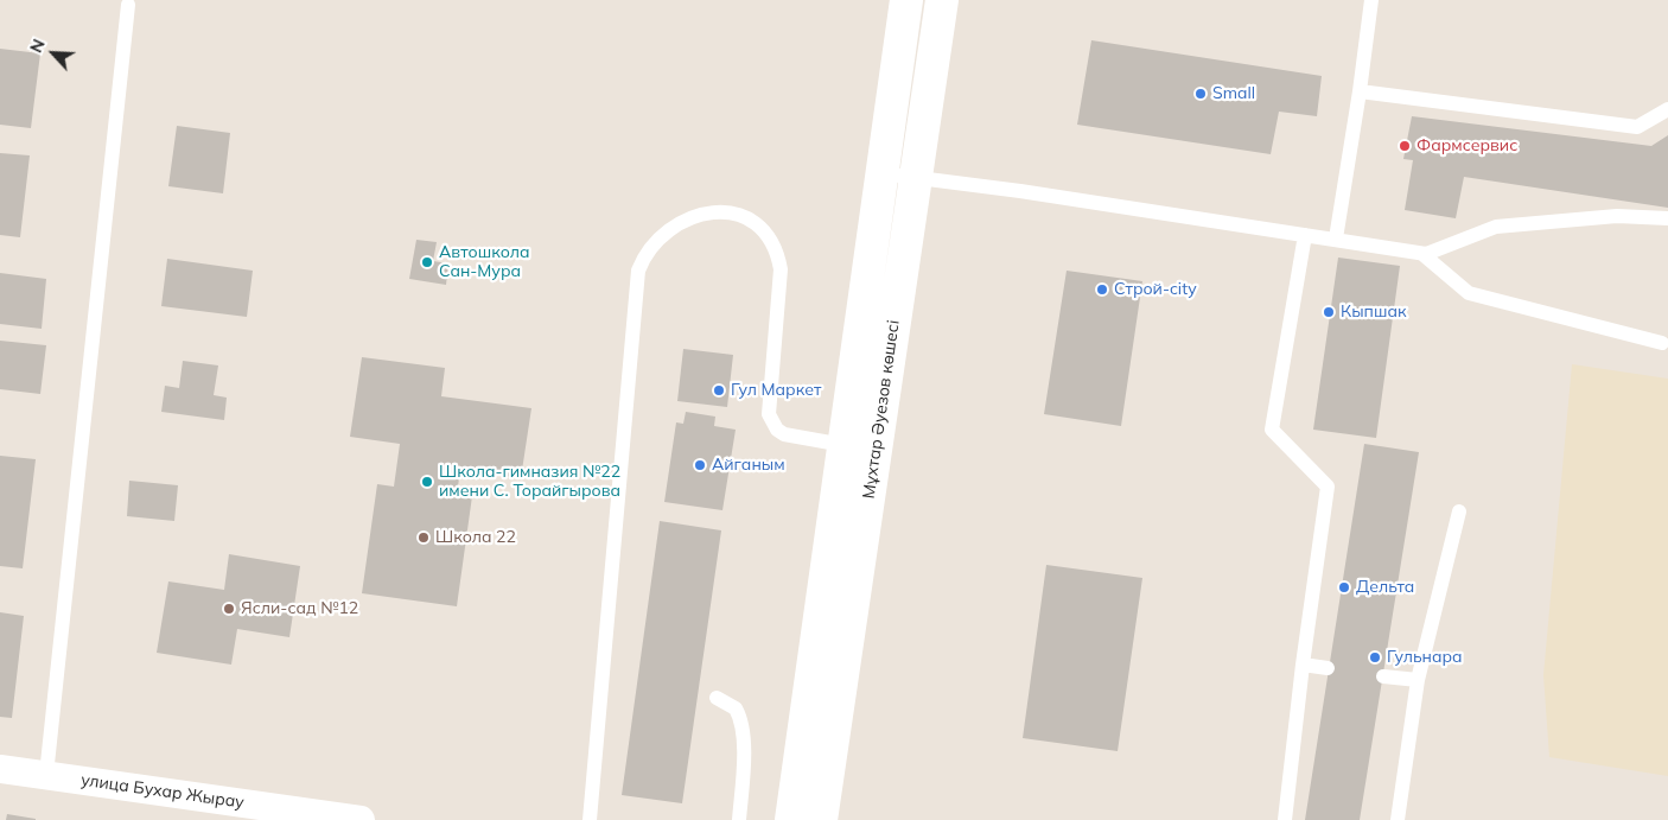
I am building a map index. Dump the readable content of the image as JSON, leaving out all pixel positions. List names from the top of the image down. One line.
{"streets":{"main road":["Мұхтар Әуезов көшесі"],"street":["улица Бухар Жырау"]},"places":["Small","Фармсервис","Автошкола Сан-Мура","Строй-city","Кыпшак","Гул Маркет","Айганым","Школа-гимназия №22 имени С. Торайгырова","Школа 22","Дельта","Ясли-сад №12","Гульнара"],"north":"top left"}
